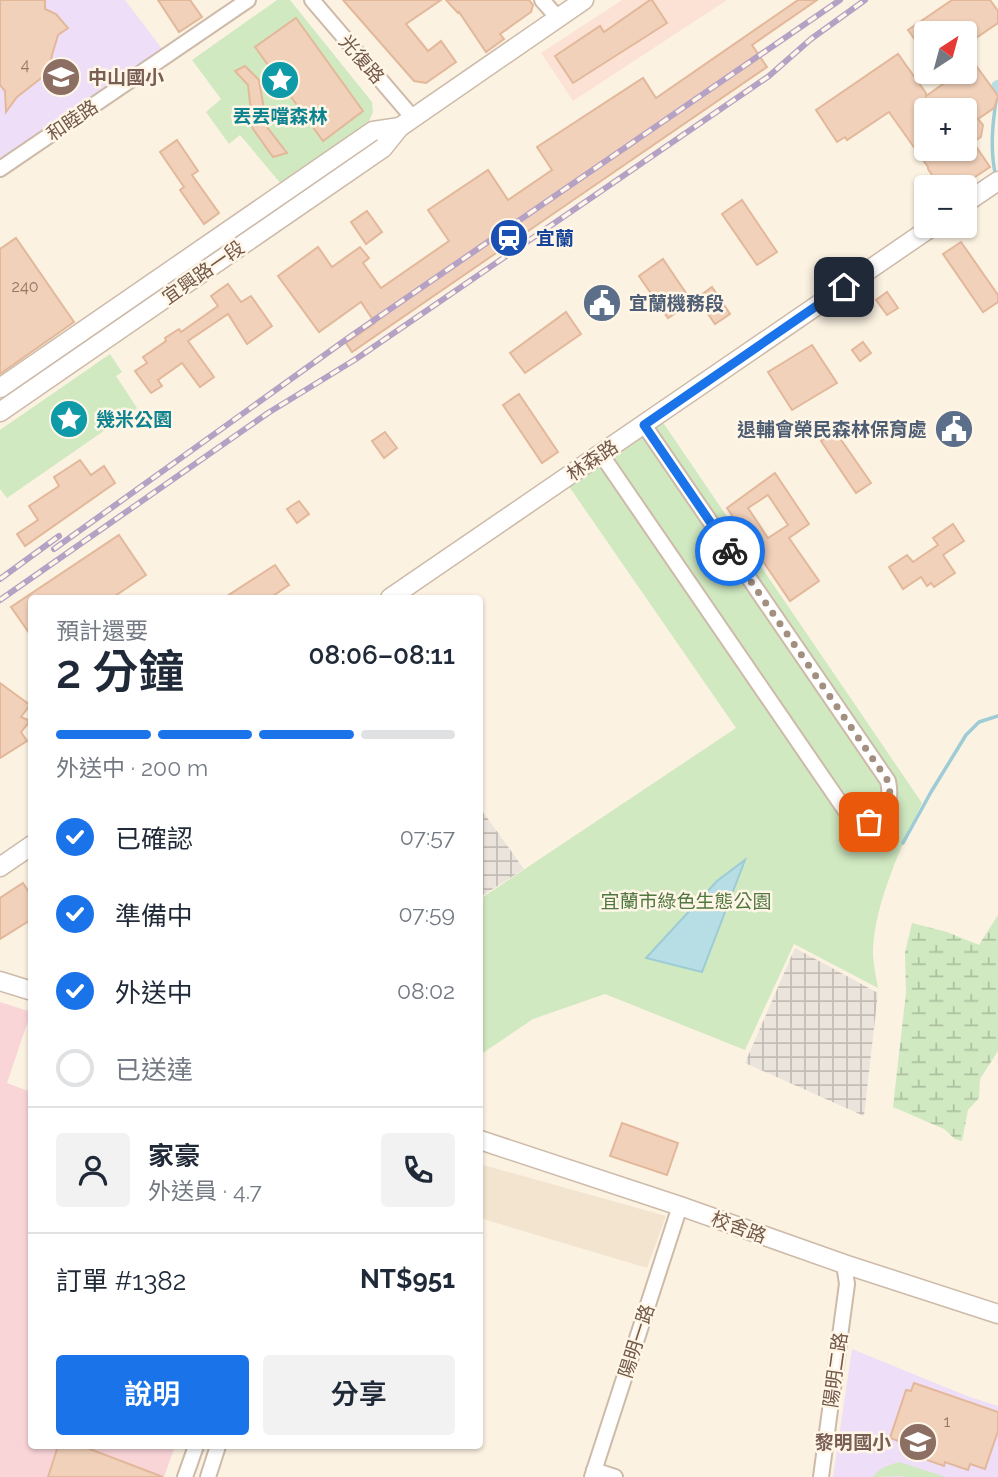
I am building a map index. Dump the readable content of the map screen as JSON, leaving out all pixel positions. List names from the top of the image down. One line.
{"streets":{"street":["光復路","和睦路","宜興路一段","林森路","校舍路","陽明一路","陽明二路"]},"crossings":[["光復路","宜興路一段"],["校舍路","陽明一路"],["校舍路","陽明二路"]],"parks":["宜蘭市綠色生態公園"],"places":{"school or university":["中山國小","黎明國小"],"place":["丟丟噹森林","幾米公園"],"station":["宜蘭"],"public building":["宜蘭機務段","退輔會榮民森林保育處"]},"house_numbers":["4","240","1"],"north":"top right","page":{"map_buttons":["+","−"],"heading":["2 分鐘","預計還要","08:06–08:11"],"panel":["家豪","外送員 · 4.7","訂單 #1382","NT$951"],"bar":"外送中 · 200 m","list":[["已確認","07:57"],["準備中","07:59"],["外送中","08:02"],"已送達"],"buttons":["說明","分享"]}}
